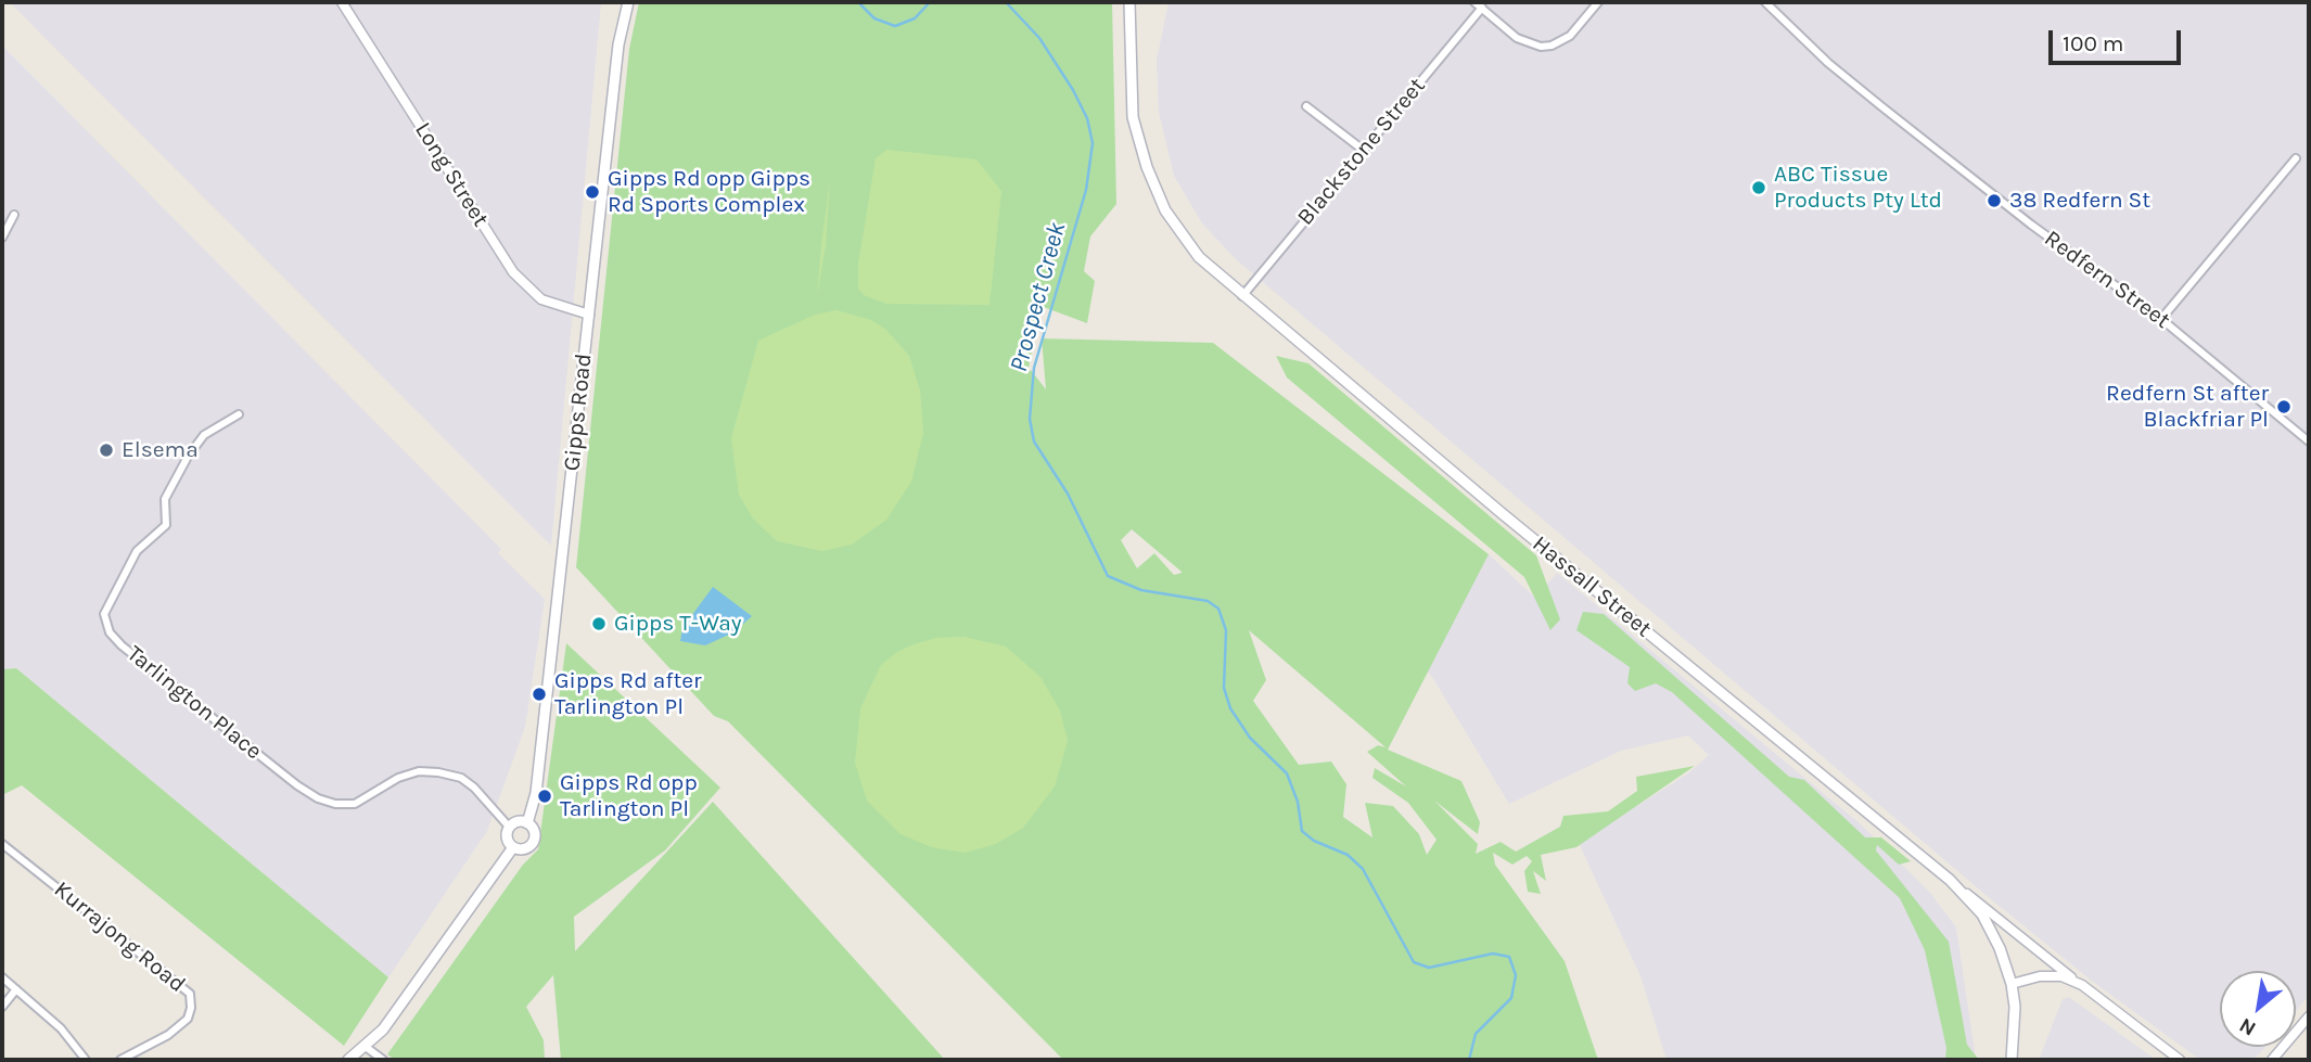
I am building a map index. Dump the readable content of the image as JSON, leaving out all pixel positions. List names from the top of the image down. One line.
{"streets":{"main road":["Gipps Road","Hassall Street"],"street":["Blackstone Street","Long Street","Redfern Street","Tarlington Place","Kurrajong Road"]},"crossings":[["Blackstone Street","Hassall Street"],["Long Street","Gipps Road"],["Gipps Road","Tarlington Place"]],"water":["Prospect Creek"],"places":["ABC Tissue Products Pty Ltd","Gipps Rd opp Gipps Rd Sports Complex","38 Redfern St","Redfern St after Blackfriar Pl","Elsema","Gipps T-Way","Gipps Rd after Tarlington Pl","Gipps Rd opp Tarlington Pl"],"scale_bar":"100 m","north":"bottom left"}
